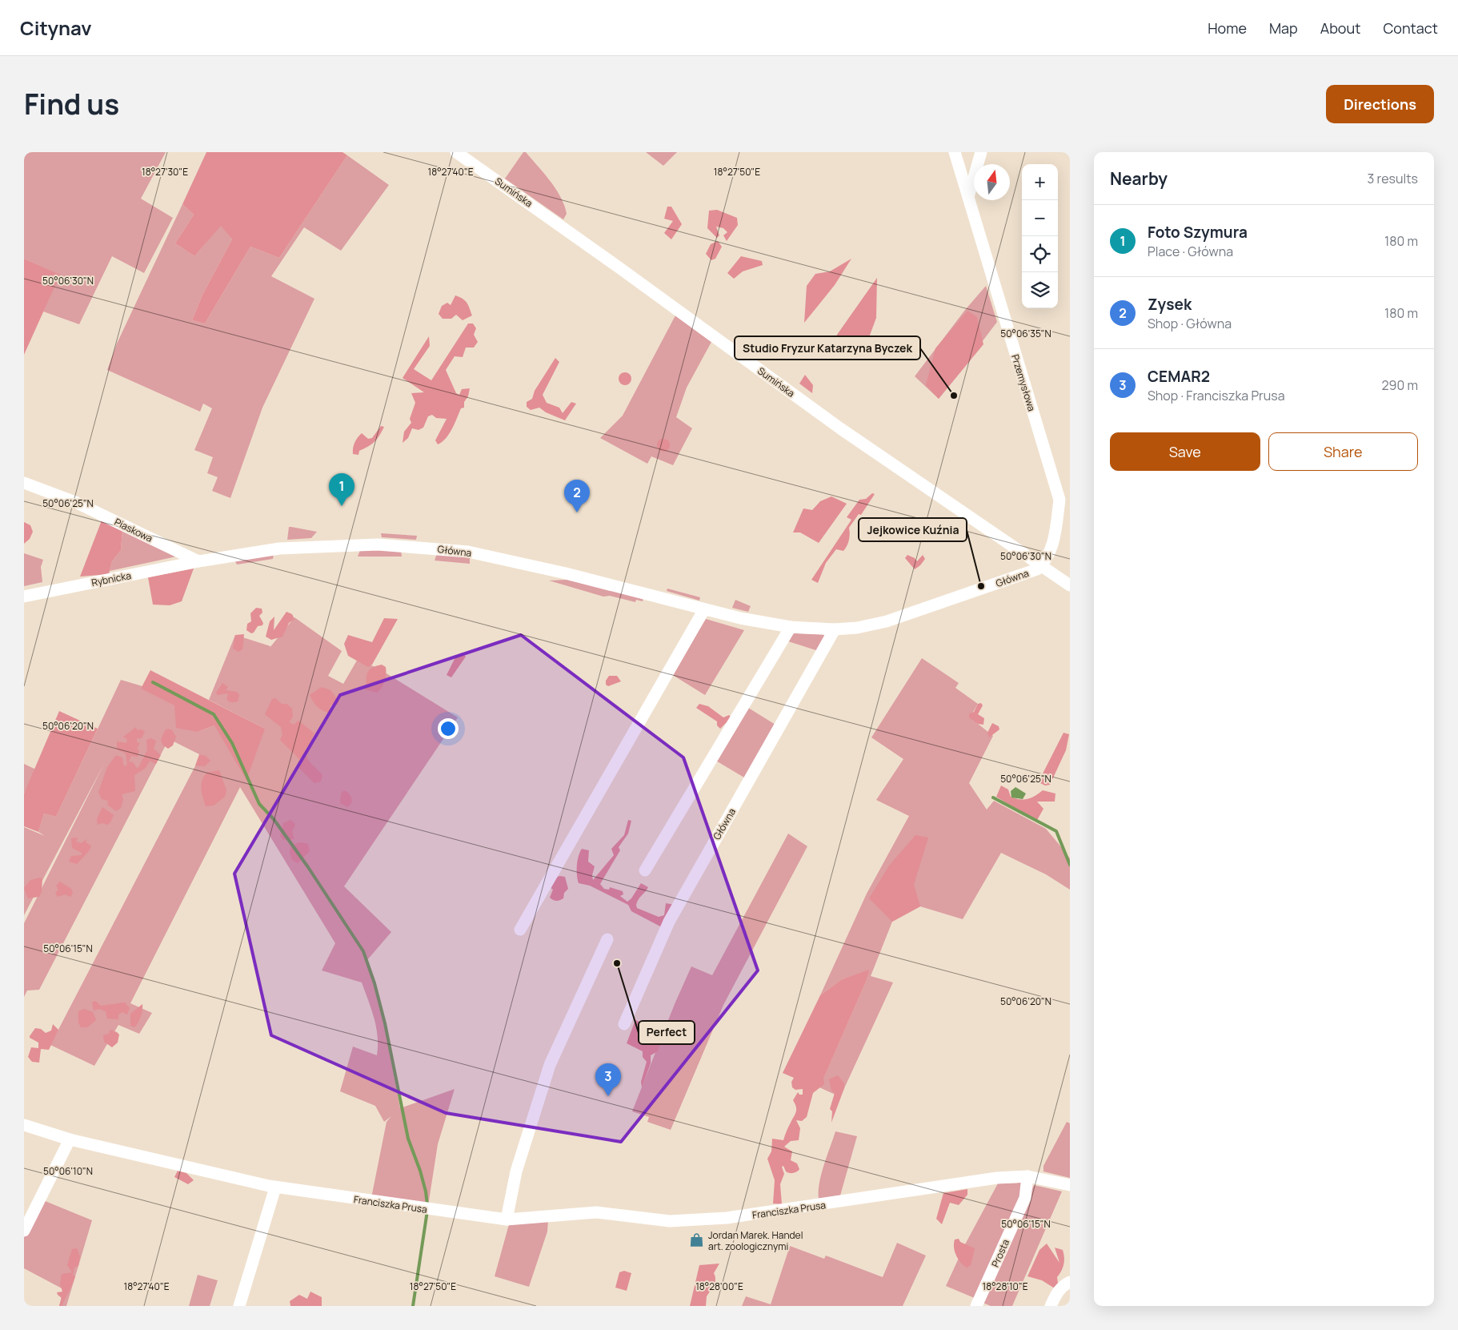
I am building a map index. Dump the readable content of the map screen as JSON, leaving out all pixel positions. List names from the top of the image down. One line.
{"streets":{"street":["Sumińska","Przemysłowa","Piaskowa","Główna","Rybnicka","Franciszka Prusa","Prosta"]},"crossings":[["Sumińska","Przemysłowa"],["Sumińska","Główna"],["Przemysłowa","Główna"],["Piaskowa","Główna"],["Piaskowa","Rybnicka"],["Główna","Rybnicka"],["Franciszka Prusa","Prosta"]],"places":{"other":["Studio Fryzur Katarzyna Byczek","Jejkowice Kuźnia","Perfect"],"shop":["Jordan Marek. Handel art. zoologicznymi"]},"north":"top","page":{"header":"Citynav","nav":["Home","Map","About","Contact"],"title":"Find us","buttons":["Directions",["Save","Share"]],"heading":["Nearby","3 results"],"map_buttons":["+","−"],"list":[{"mark":"1","name":"Foto Szymura","note":"Place · Główna","value":"180 m"},{"mark":"2","name":"Zysek","note":"Shop · Główna","value":"180 m"},{"mark":"3","name":"CEMAR2","note":"Shop · Franciszka Prusa","value":"290 m"}],"pins":["1","2","3"]},"coordinates":["18°27'30\"E","18°27'40\"E","18°27'50\"E","50°06'30\"N","50°06'35\"N","50°06'25\"N","50°06'20\"N","50°06'15\"N","50°06'10\"N","18°28'00\"E","18°28'10\"E"]}
